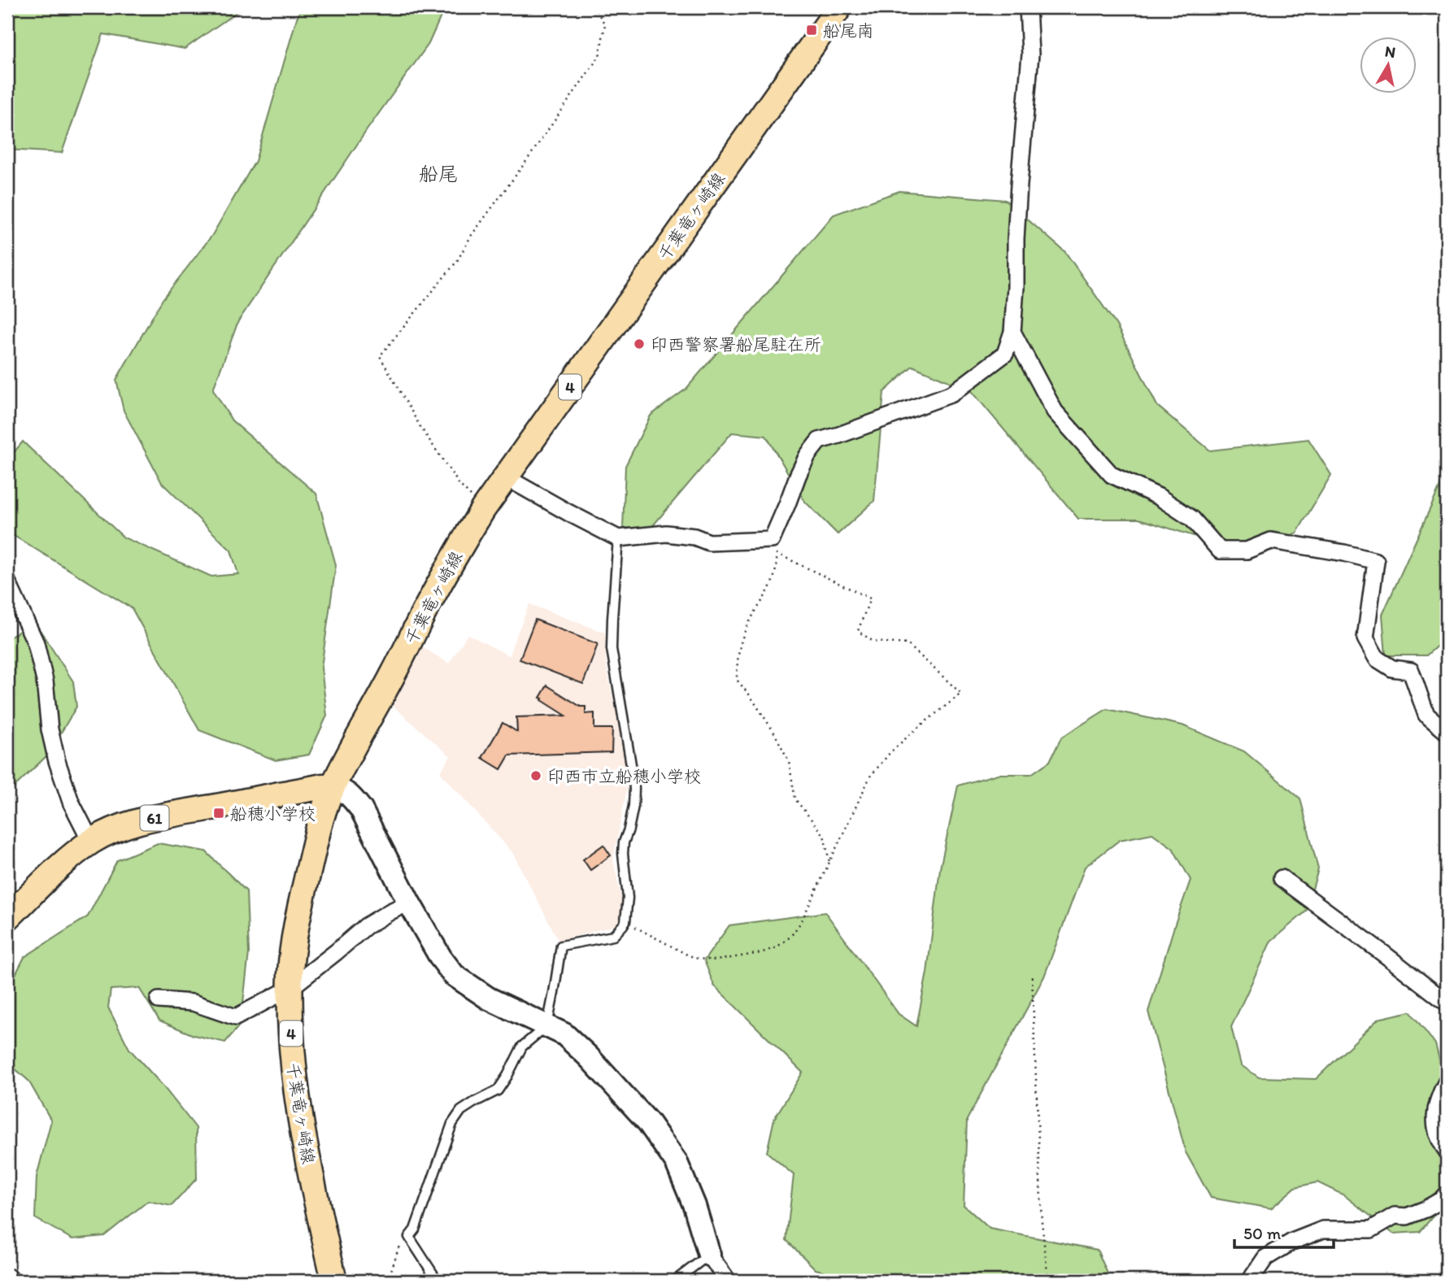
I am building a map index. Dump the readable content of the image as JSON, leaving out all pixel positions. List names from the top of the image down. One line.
{"streets":{"main road":["千葉竜ヶ崎線","4","61"]},"crossings":[["千葉竜ヶ崎線","61"]],"districts":["船尾"],"places":{"transit":["船尾南","船穂小学校"],"other":["印西警察署船尾駐在所","印西市立船穂小学校"]},"scale_bar":"50 m","north":"top"}
